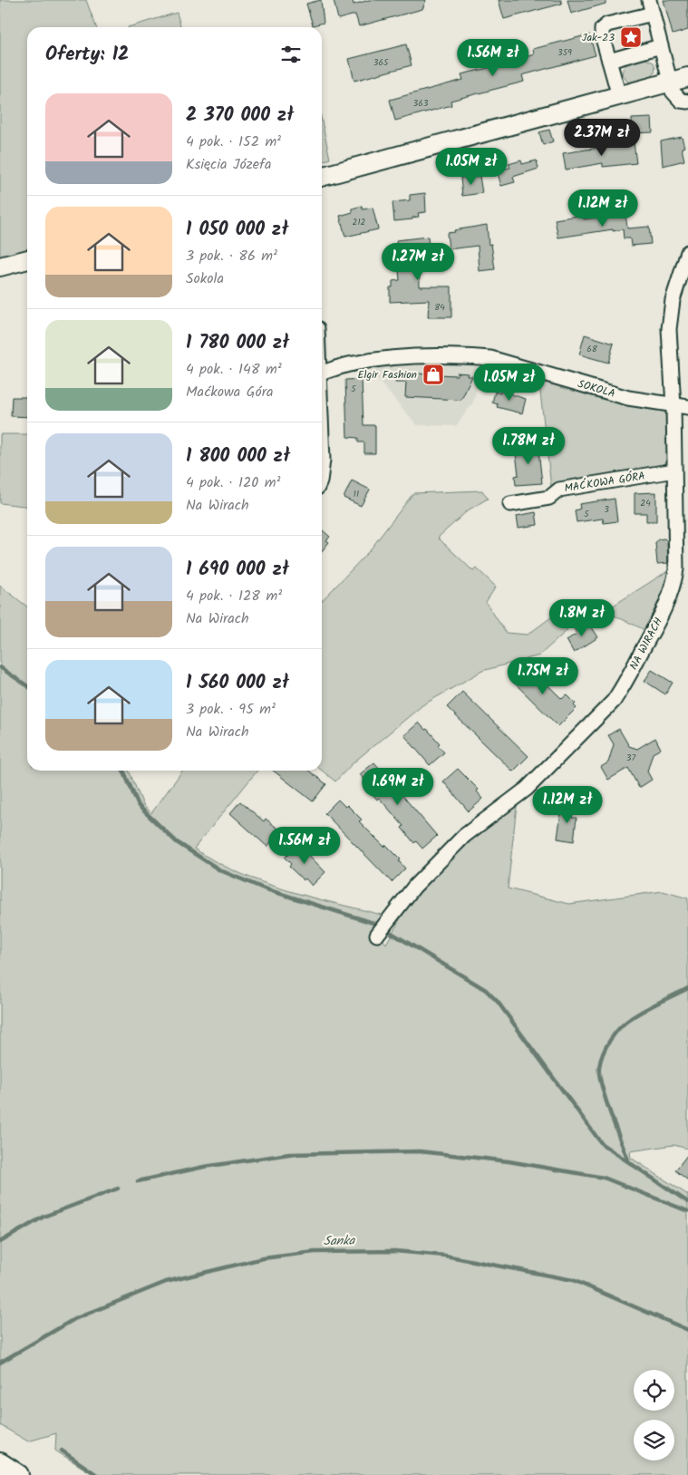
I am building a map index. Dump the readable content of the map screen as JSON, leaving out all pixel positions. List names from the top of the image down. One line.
{"streets":{"street":["SOKOLA","MAĆKOWA GÓRA","NA WIRACH"]},"crossings":[["SOKOLA","NA WIRACH"],["MAĆKOWA GÓRA","NA WIRACH"]],"water":["Sanka"],"places":{"place":["Jak-23"],"shop":["Elgir Fashion"]},"house_numbers":["359","365","363","212","84","68","5","11","24","3","5","37"],"page":{"heading":"Oferty: 12","price":["1.56M zł","2.37M zł","1.05M zł","1.12M zł","1.27M zł","1.05M zł","1.78M zł","1.8M zł","1.75M zł","1.69M zł","1.12M zł","1.56M zł"],"list":[{"name":"2 370 000 zł","note":"4 pok. · 152 m² · Księcia Józefa"},{"name":"1 050 000 zł","note":"3 pok. · 86 m² · Sokola"},{"name":"1 780 000 zł","note":"4 pok. · 148 m² · Maćkowa Góra"},{"name":"1 800 000 zł","note":"4 pok. · 120 m² · Na Wirach"},{"name":"1 690 000 zł","note":"4 pok. · 128 m² · Na Wirach"},{"name":"1 560 000 zł","note":"3 pok. · 95 m² · Na Wirach"}]}}
